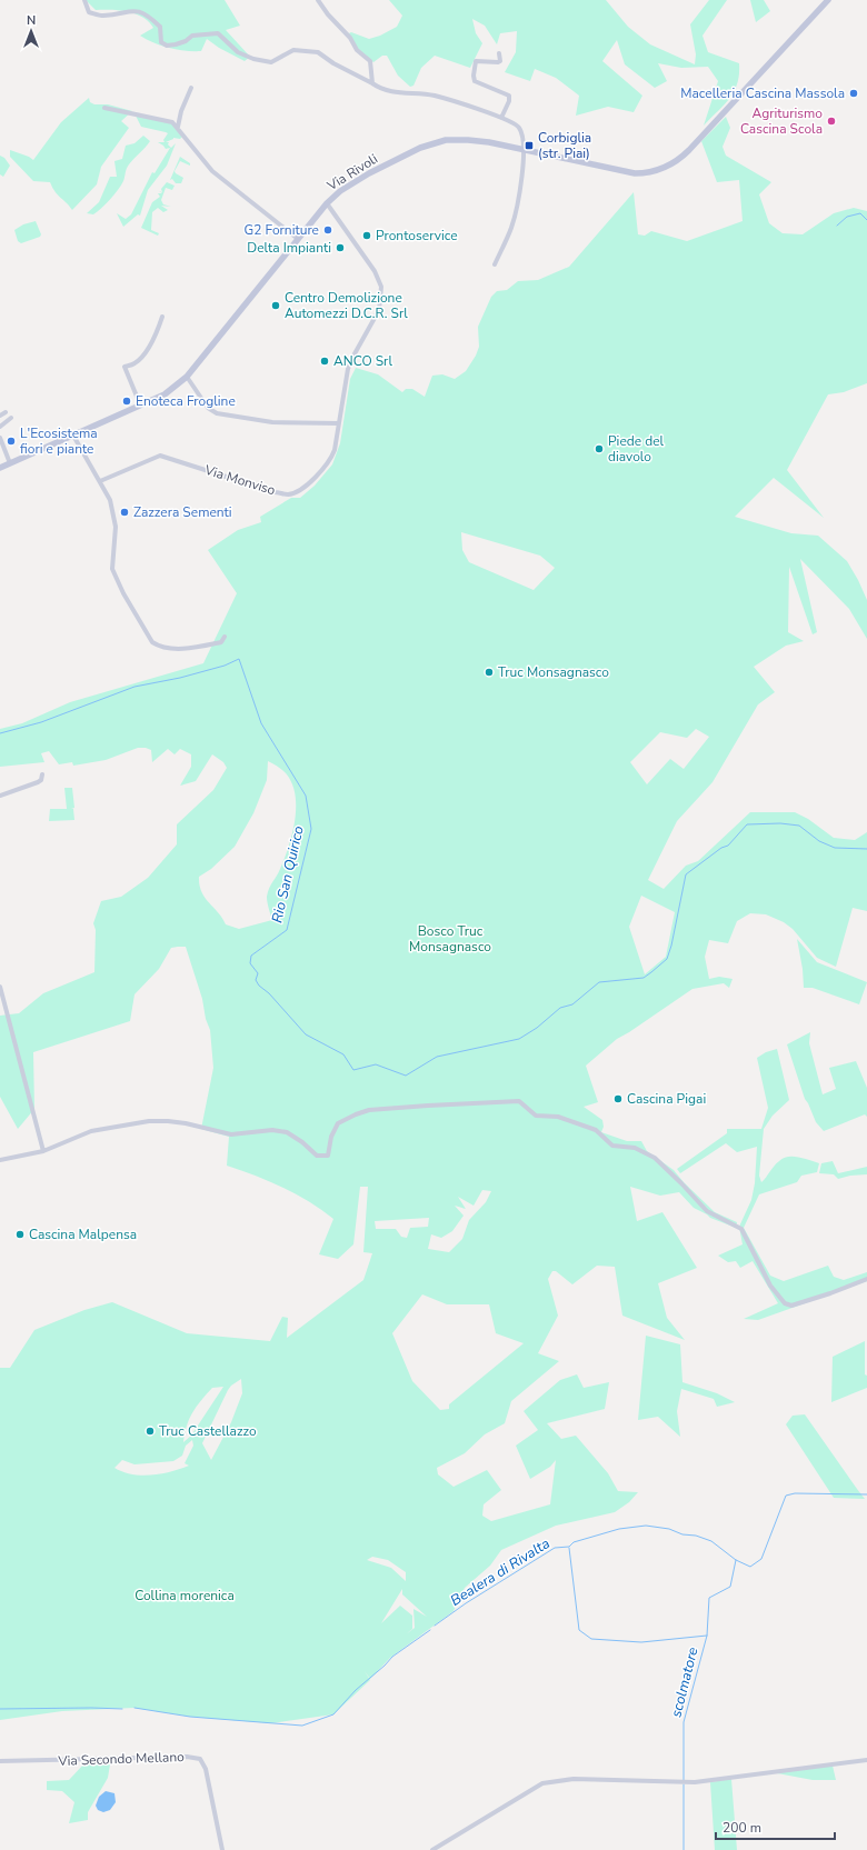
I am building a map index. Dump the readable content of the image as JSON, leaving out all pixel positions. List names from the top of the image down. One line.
{"streets":{"street":["Via Rivoli","Via Monviso","Via Secondo Mellano"]},"crossings":[["Via Rivoli","Via Monviso"]],"water":["Rio San Quirico","Bealera di Rivalta","scolmatore"],"parks":["Bosco Truc Monsagnasco","Collina morenica"],"places":{"other":["Macelleria Cascina Massola","Agriturismo Cascina Scola","G2 Forniture","Prontoservice","Delta Impianti","Centro Demolizione Automezzi D.C.R. Srl","ANCO Srl","Enoteca Frogline","L'Ecosistema fiori e piante","Piede del diavolo","Zazzera Sementi","Truc Monsagnasco","Cascina Pigai","Cascina Malpensa","Truc Castellazzo"],"transit":["Corbiglia (str. Piai)"]},"scale_bar":"200 m","north":"top"}
